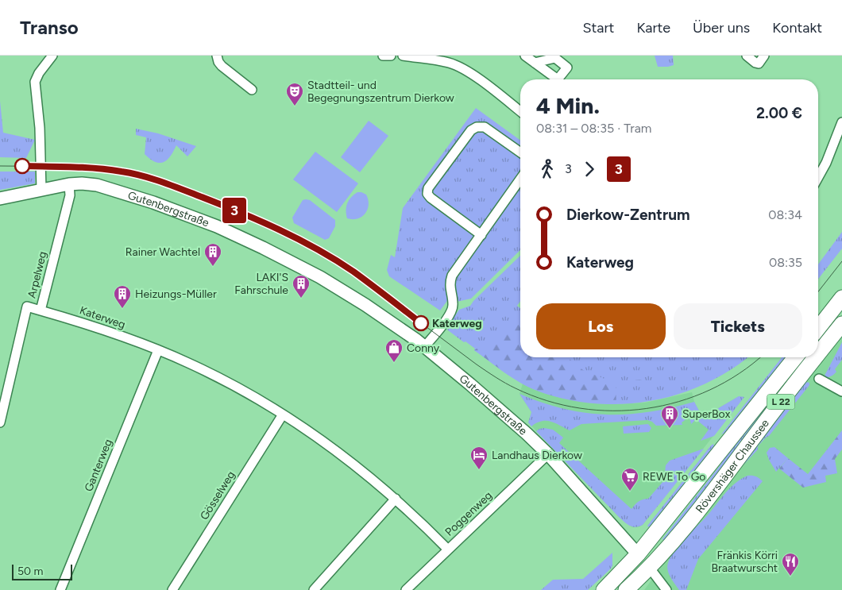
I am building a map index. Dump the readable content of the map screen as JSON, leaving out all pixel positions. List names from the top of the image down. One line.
{"streets":{"main road":["L 22","Rövershäger Chaussee"],"street":["Gutenbergstraße","Arpelweg","Katerweg","Ganterweg","Gösselweg","Poggenweg"]},"crossings":[["Gutenbergstraße","Arpelweg"],["Gutenbergstraße","Rövershäger Chaussee"],["Gutenbergstraße","Poggenweg"],["Arpelweg","Katerweg"],["Katerweg","Ganterweg"],["Katerweg","Gösselweg"],["Katerweg","Poggenweg"]],"places":{"theatre":["Stadtteil- und Begegnungszentrum Dierkow"],"building":["Rainer Wachtel","LAKI'S Fahrschule","Heizungs-Müller","SuperBox"],"other":["Katerweg"],"shop":["Conny"],"hotel":["Landhaus Dierkow"],"supermarket":["REWE To Go"],"restaurant":["Fränkis Körri Braatwurscht"]},"lines":["tram line 3"],"scale_bar":"50 m","page":{"header":"Transo","nav":["Start","Karte","Über uns","Kontakt"],"on_map":"3","heading":["4 Min.","08:31 – 08:35 · Tram","2.00 €"],"legs":["3","3"],"list":[{"name":"Dierkow-Zentrum","value":"08:34"},{"name":"Katerweg","value":"08:35"}],"buttons":["Los","Tickets"],"scale":"50 m"}}
